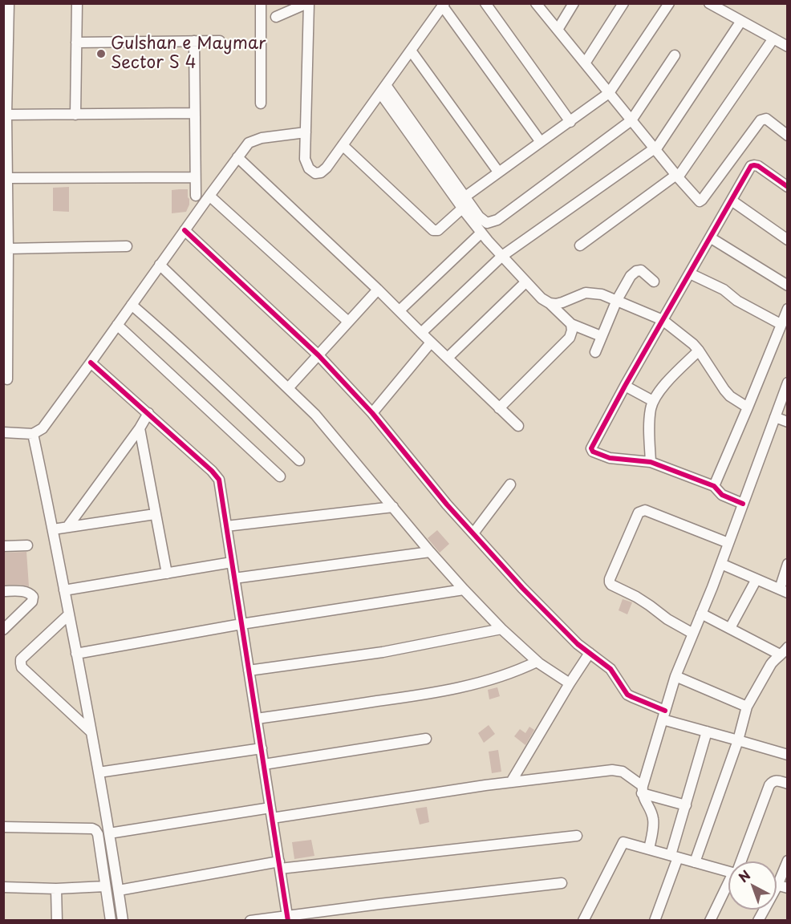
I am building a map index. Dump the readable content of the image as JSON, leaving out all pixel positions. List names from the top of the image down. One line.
{"places":["Gulshan e Maymar Sector S 4"],"north":"top left"}
